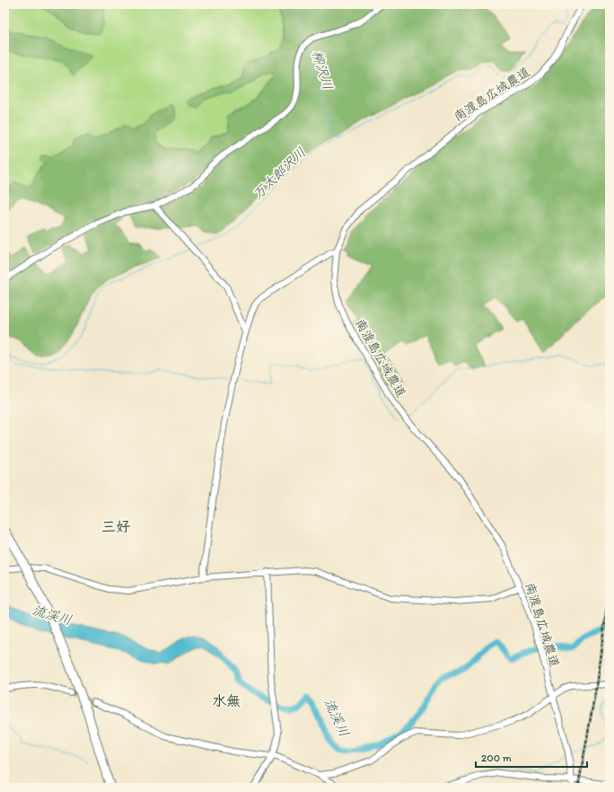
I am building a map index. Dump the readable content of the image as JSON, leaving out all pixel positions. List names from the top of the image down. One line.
{"streets":{"street":["南渡島広域農道"]},"districts":["三好","水無"],"water":["柳沢川","万太郎沢川","流渓川"],"scale_bar":"200 m"}
